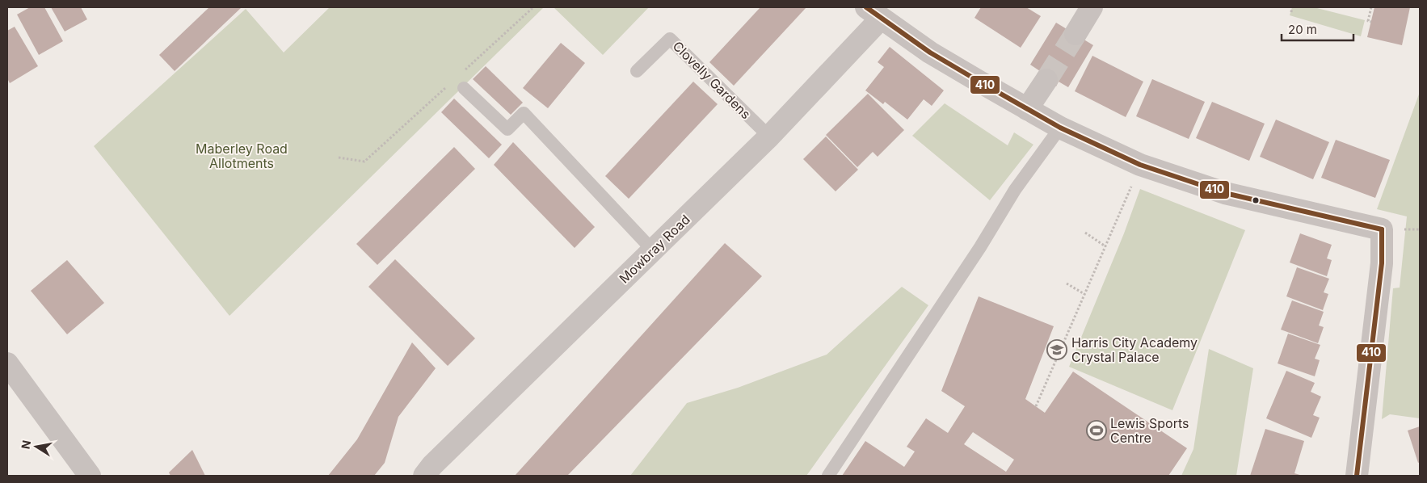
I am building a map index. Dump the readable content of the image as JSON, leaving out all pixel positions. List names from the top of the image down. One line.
{"streets":{"street":["Mowbray Road"],"lane":["Clovelly Gardens"]},"crossings":[["Clovelly Gardens","Mowbray Road"]],"parks":["Maberley Road Allotments"],"places":{"school or university":["Harris City Academy Crystal Palace"],"sports":["Lewis Sports Centre"]},"lines":["transit line 410"],"scale_bar":"20 m","north":"left"}
